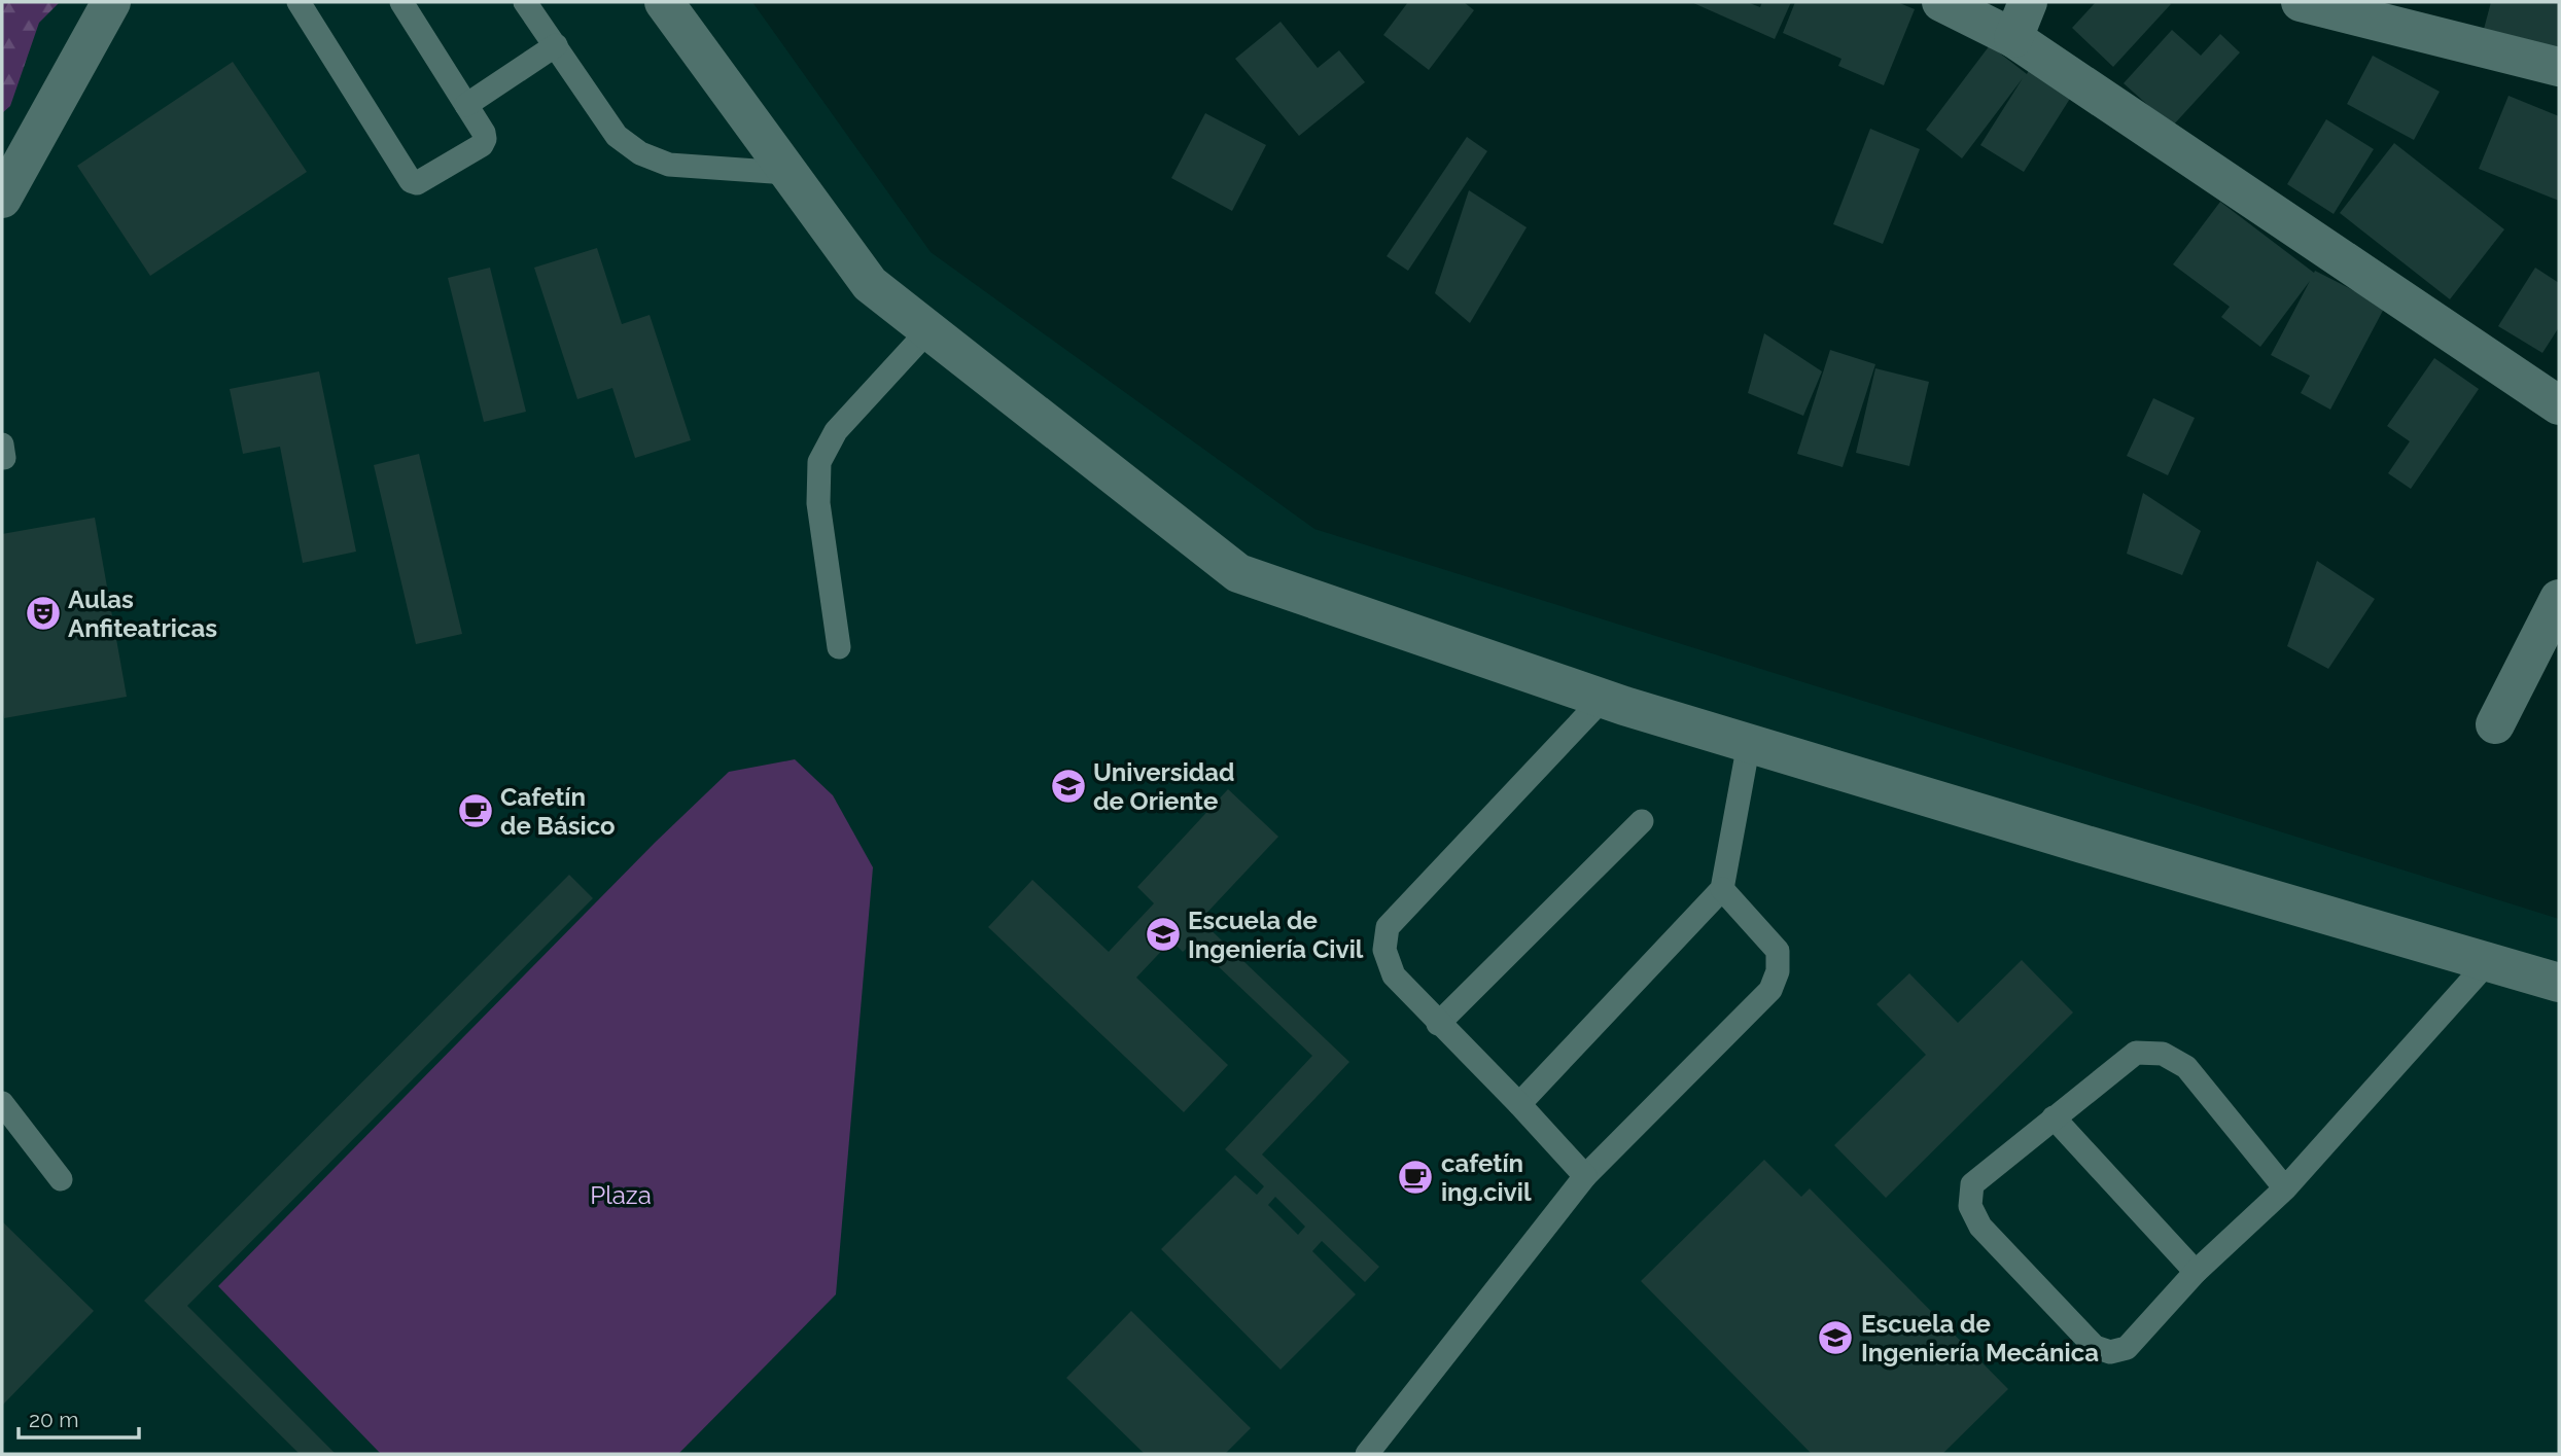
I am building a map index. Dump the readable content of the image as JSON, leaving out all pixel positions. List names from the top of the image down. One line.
{"parks":["Plaza"],"places":{"theatre":["Aulas Anfiteatricas"],"school or university":["Universidad de Oriente","Escuela de Ingeniería Civil","Escuela de Ingeniería Mecánica"],"cafe":["Cafetín de Básico","cafetín ing.civil"]},"scale_bar":"20 m"}
